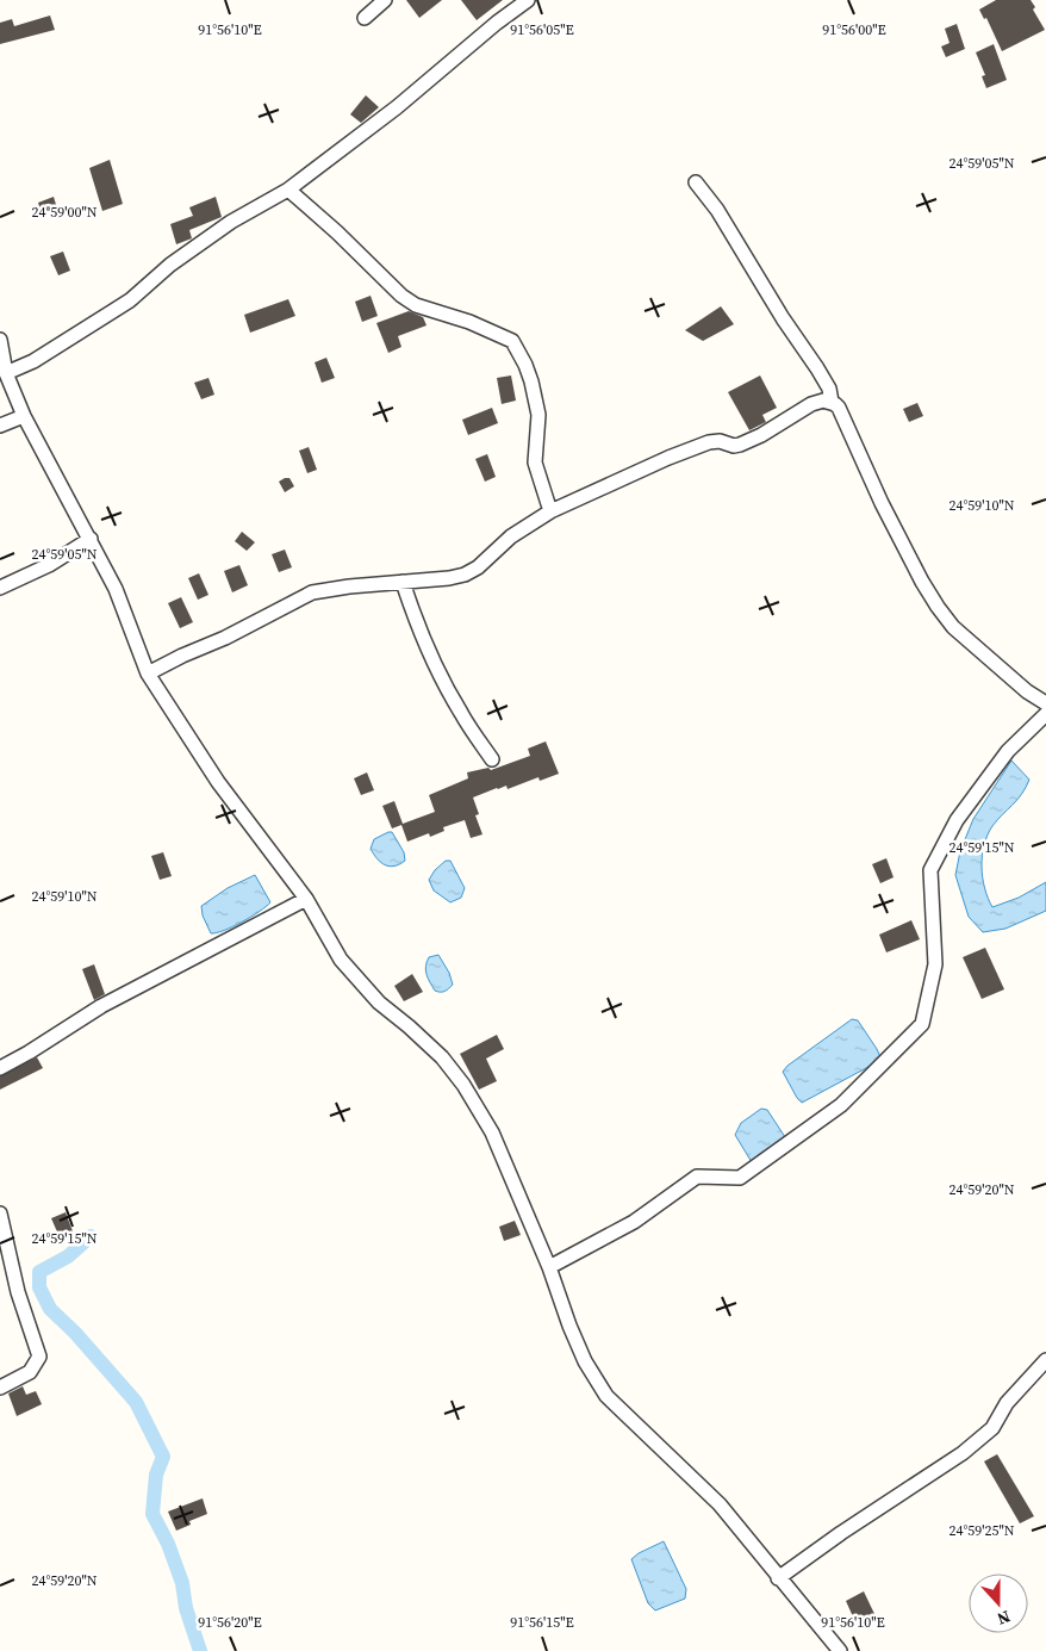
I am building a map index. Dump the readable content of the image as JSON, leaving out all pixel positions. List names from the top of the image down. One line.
{"north":"bottom","coordinates":["91°56'10\"E","91°56'05\"E","91°56'00\"E","24°59'05\"N","24°59'00\"N","24°59'10\"N","24°59'15\"N","24°59'20\"N","24°59'25\"N","91°56'20\"E","91°56'15\"E"]}
